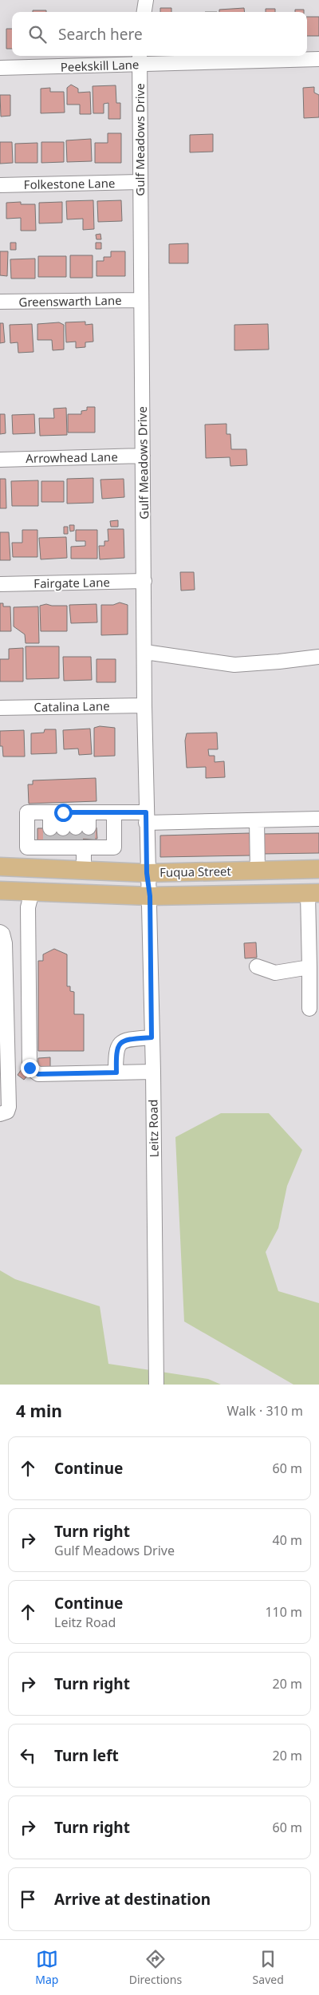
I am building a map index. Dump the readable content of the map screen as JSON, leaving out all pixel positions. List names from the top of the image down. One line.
{"streets":{"main road":["Fuqua Street"],"street":["Peekskill Lane","Gulf Meadows Drive","Folkestone Lane","Greenswarth Lane","Arrowhead Lane","Fairgate Lane","Catalina Lane","Leitz Road"]},"crossings":[["Peekskill Lane","Gulf Meadows Drive"],["Gulf Meadows Drive","Folkestone Lane"],["Gulf Meadows Drive","Greenswarth Lane"],["Gulf Meadows Drive","Arrowhead Lane"],["Gulf Meadows Drive","Fairgate Lane"],["Gulf Meadows Drive","Catalina Lane"],["Gulf Meadows Drive","Fuqua Street"],["Gulf Meadows Drive","Leitz Road"],["Fuqua Street","Leitz Road"]],"page":{"search":"Search here","heading":["4 min","Walk · 310 m"],"list":[["Continue","60 m"],["Turn right","Gulf Meadows Drive","40 m"],["Continue","Leitz Road","110 m"],["Turn right","20 m"],["Turn left","20 m"],["Turn right","60 m"],"Arrive at destination"],"nav":["Map","Directions","Saved"]}}
